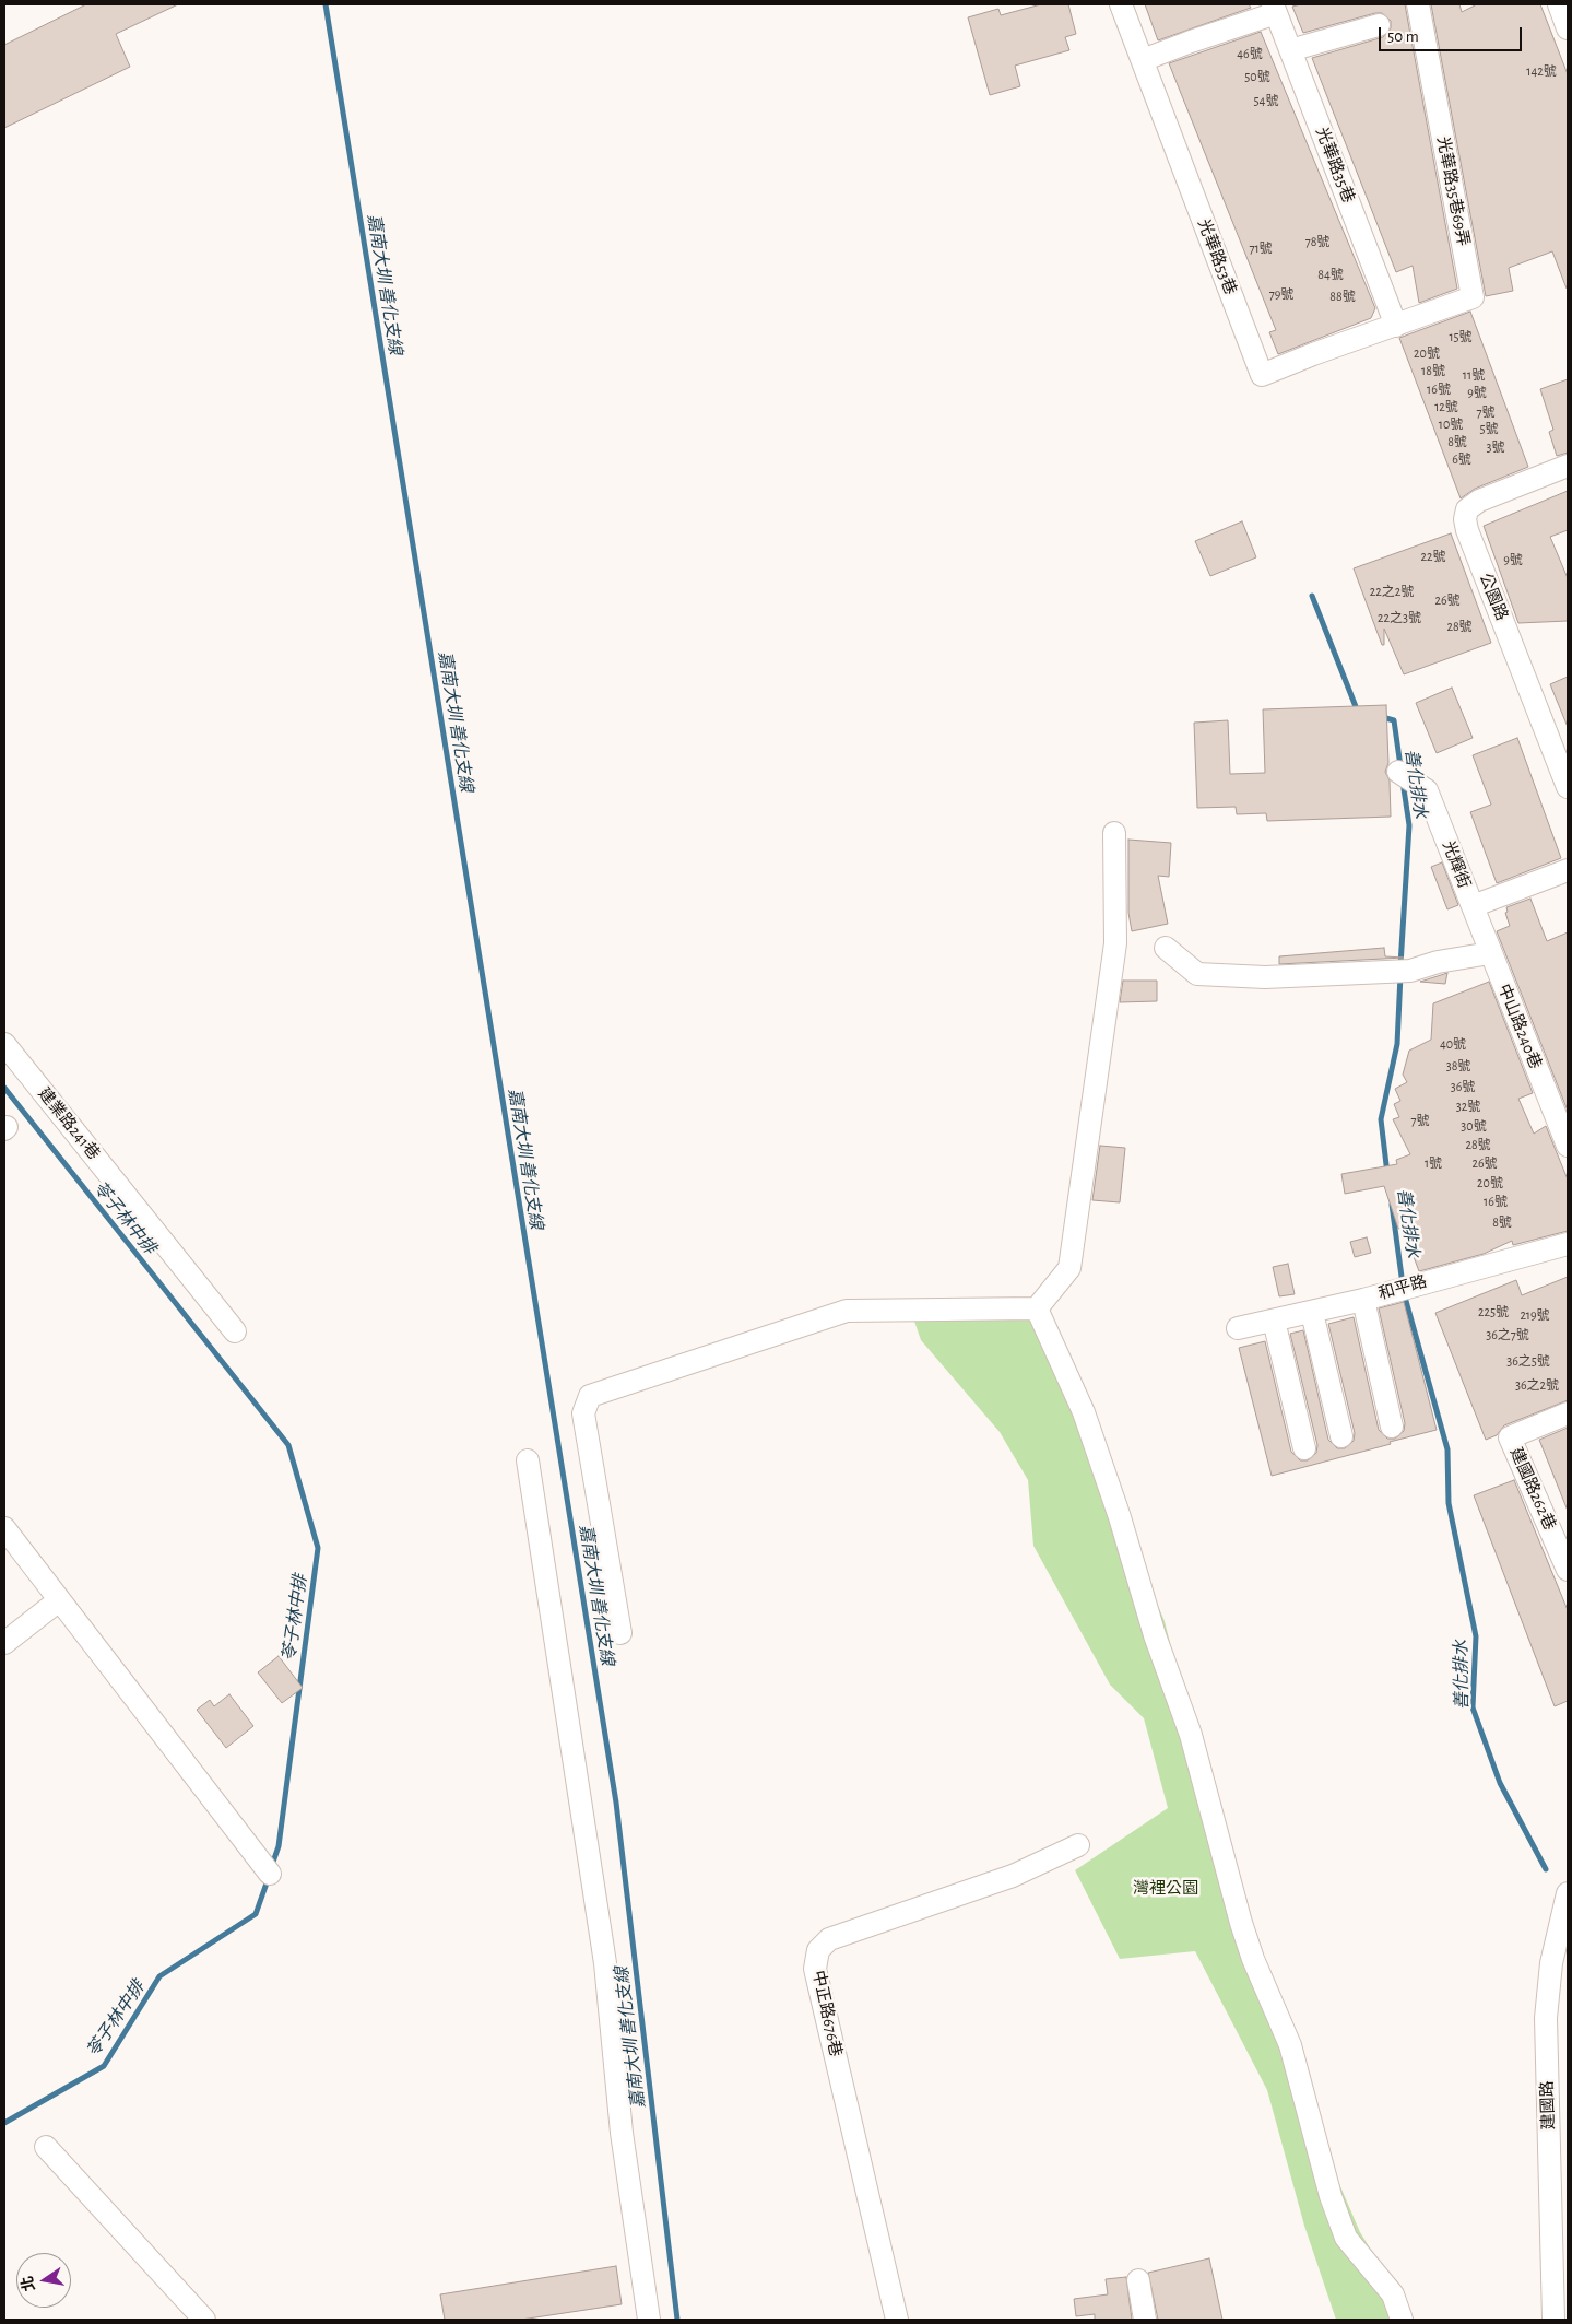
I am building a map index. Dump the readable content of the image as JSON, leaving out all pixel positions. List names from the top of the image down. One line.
{"streets":{"street":["光華路35巷","光華路35巷69弄","光華路53巷","公園路","光輝街","中山路240巷","建業路241巷","和平路","建國路262巷","中正路676巷","建國路"]},"crossings":[["光華路35巷","光華路35巷69弄"],["光華路35巷","光華路53巷"],["光華路35巷69弄","光華路53巷"],["光輝街","中山路240巷"]],"water":["嘉南大圳 善化支線","善化排水","苓子林中排"],"parks":["灣裡公園"],"house_numbers":["46號","142號","50號","54號","78號","71號","84號","79號","88號","15號","20號","18號","11號","16號","9號","12號","7號","10號","5號","8號","3號","6號","22號","9號","22之2號","26號","22之3號","28號","40號","38號","36號","32號","7號","30號","28號","1號","26號","20號","16號","8號","225號","219號","36之7號","36之5號","36之2號"],"scale_bar":"50 m","north":"left"}
